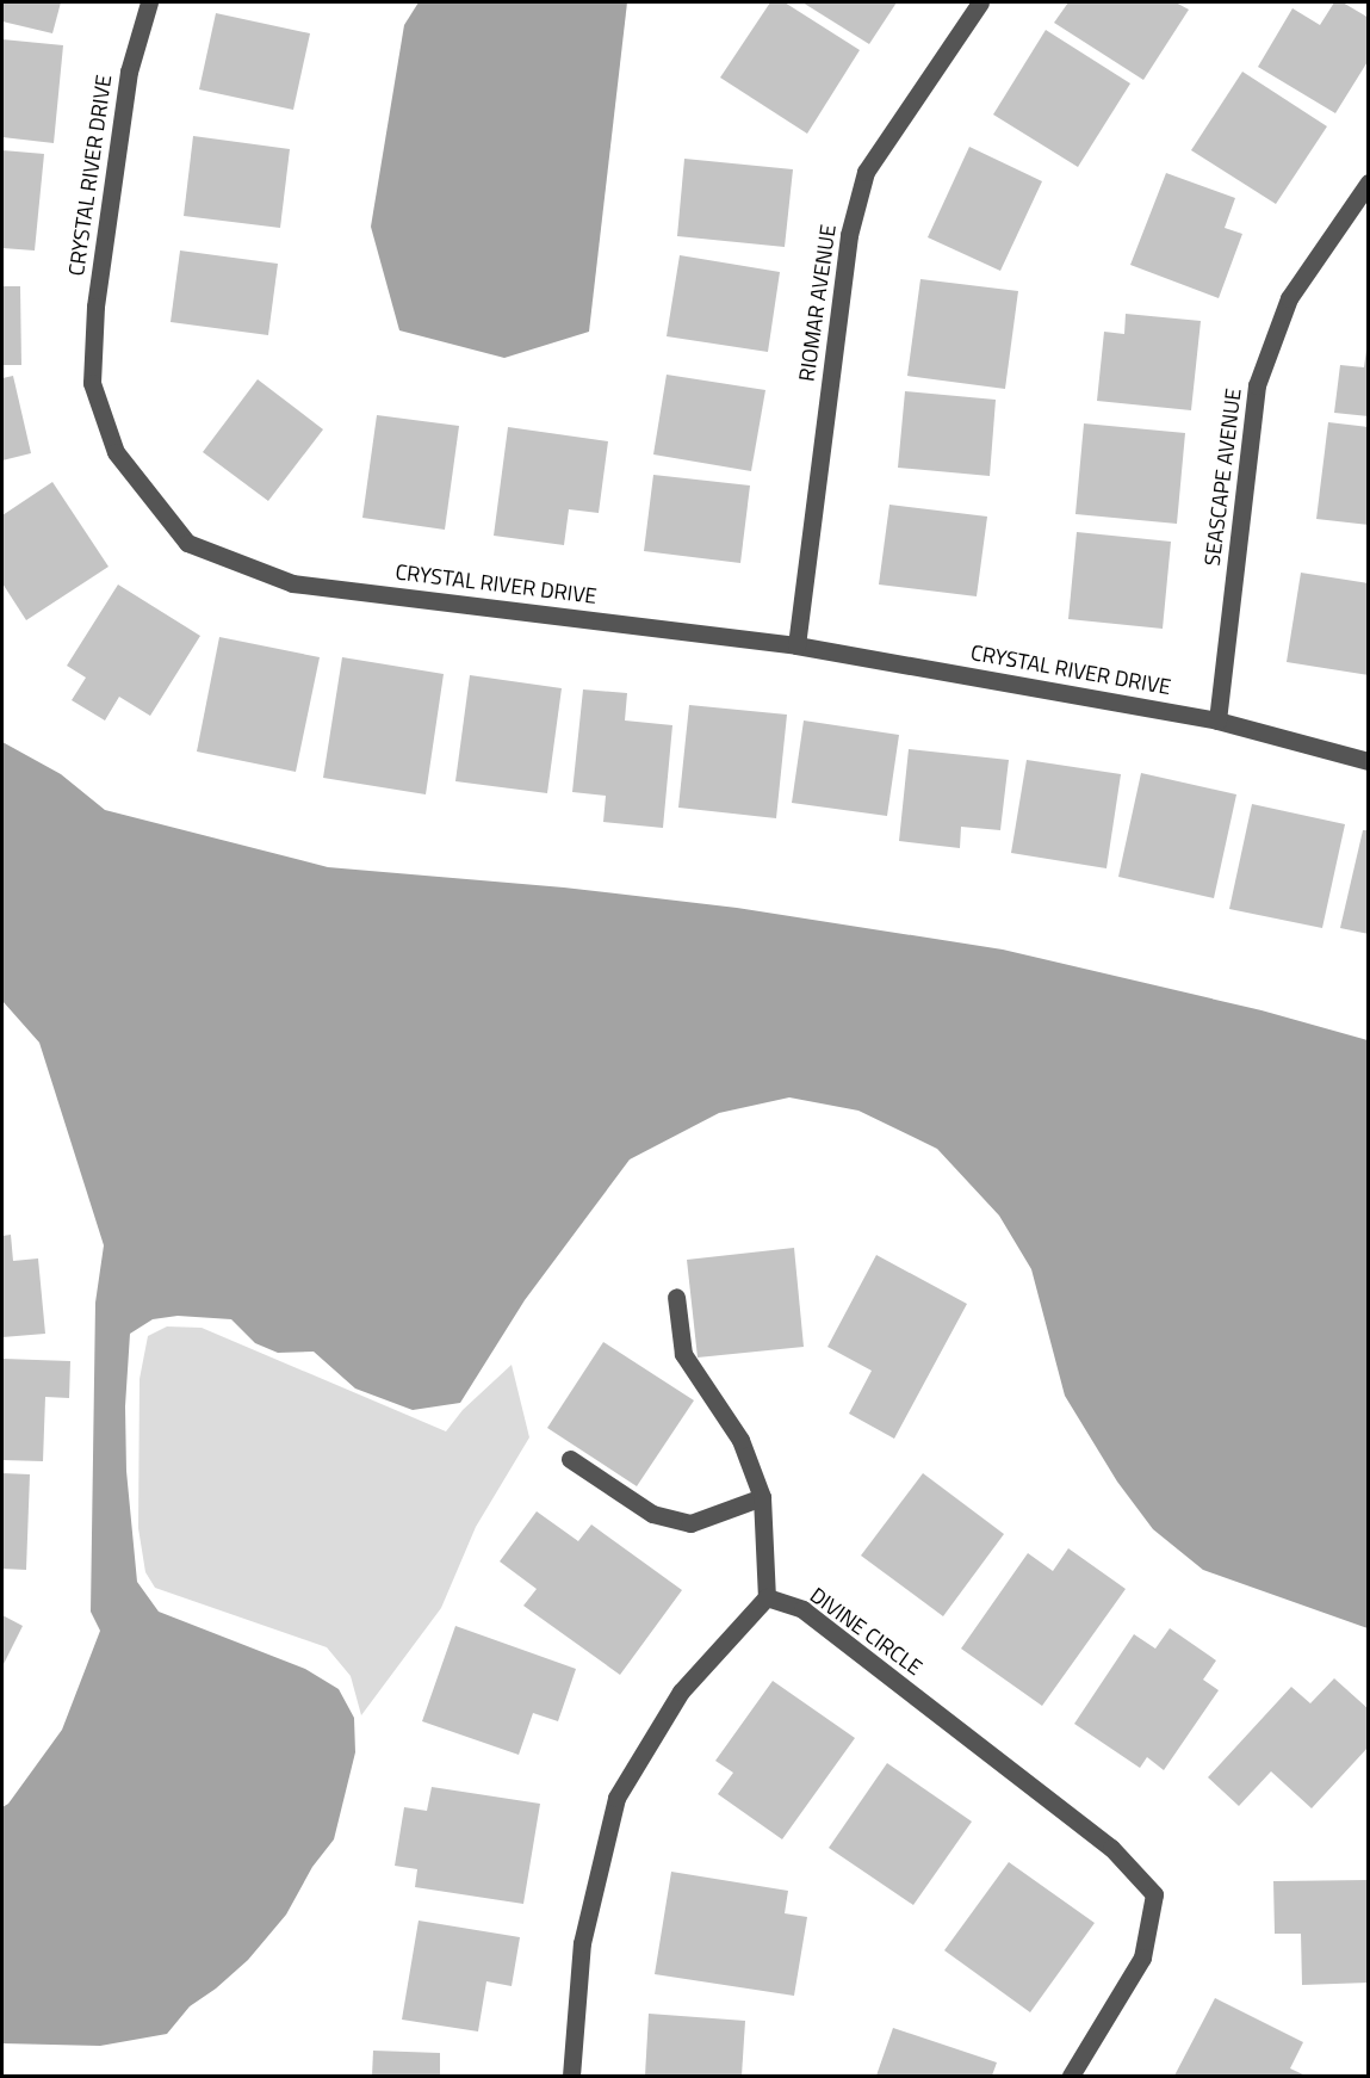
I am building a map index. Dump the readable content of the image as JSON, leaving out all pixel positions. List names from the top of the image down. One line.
{"streets":{"street":["CRYSTAL RIVER DRIVE","RIOMAR AVENUE","SEASCAPE AVENUE","DIVINE CIRCLE"]},"crossings":[["CRYSTAL RIVER DRIVE","RIOMAR AVENUE"],["CRYSTAL RIVER DRIVE","SEASCAPE AVENUE"]]}
